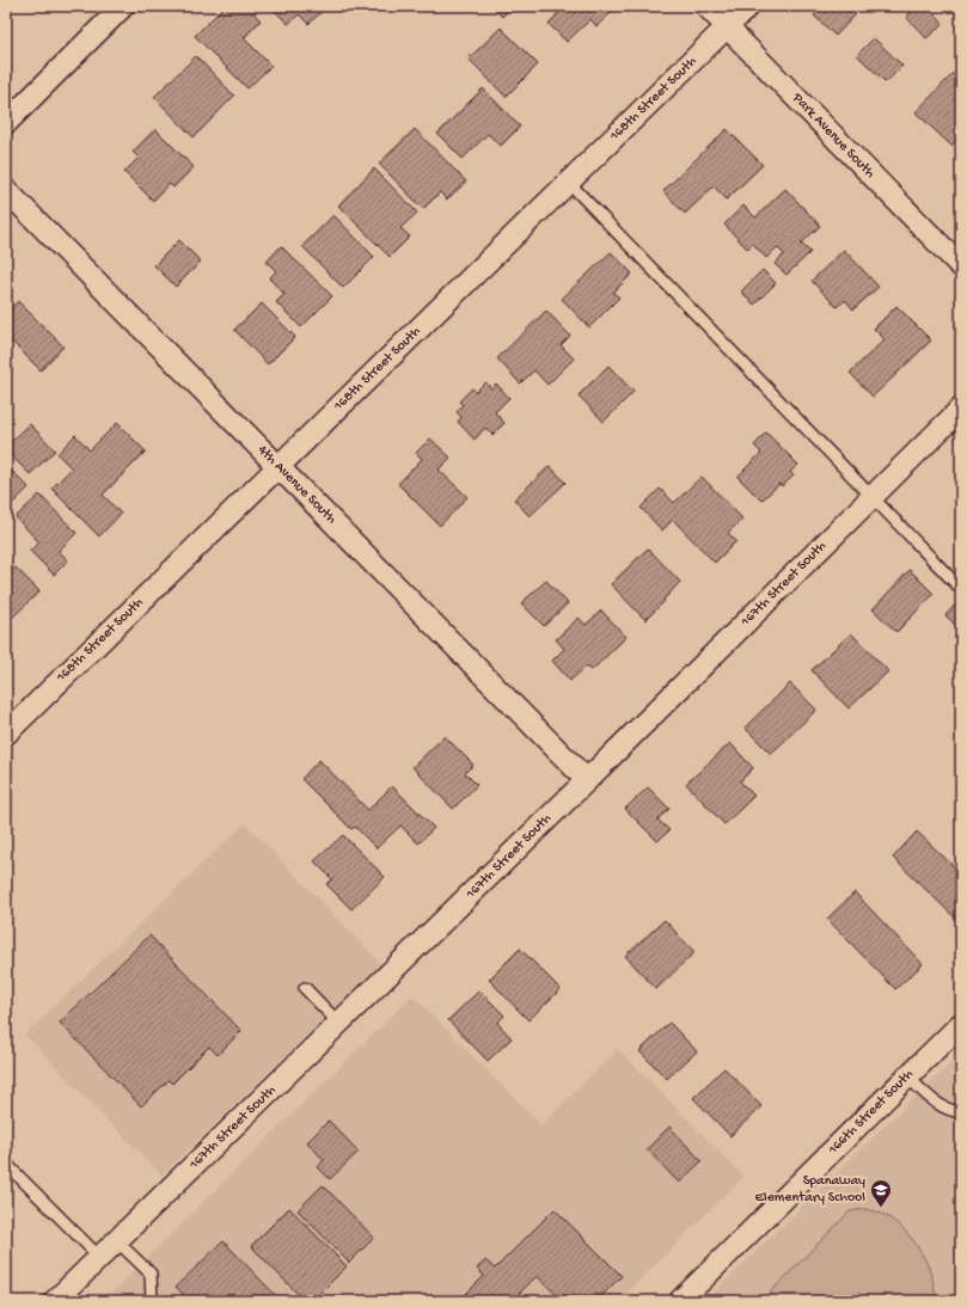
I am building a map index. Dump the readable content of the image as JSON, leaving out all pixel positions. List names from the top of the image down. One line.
{"streets":{"street":["168th Street South","Park Avenue South","4th Avenue South","167th Street South","166th Street South"]},"crossings":[["168th Street South","Park Avenue South"],["168th Street South","4th Avenue South"],["4th Avenue South","167th Street South"]],"places":{"school or university":["Spanaway Elementary School"]}}
